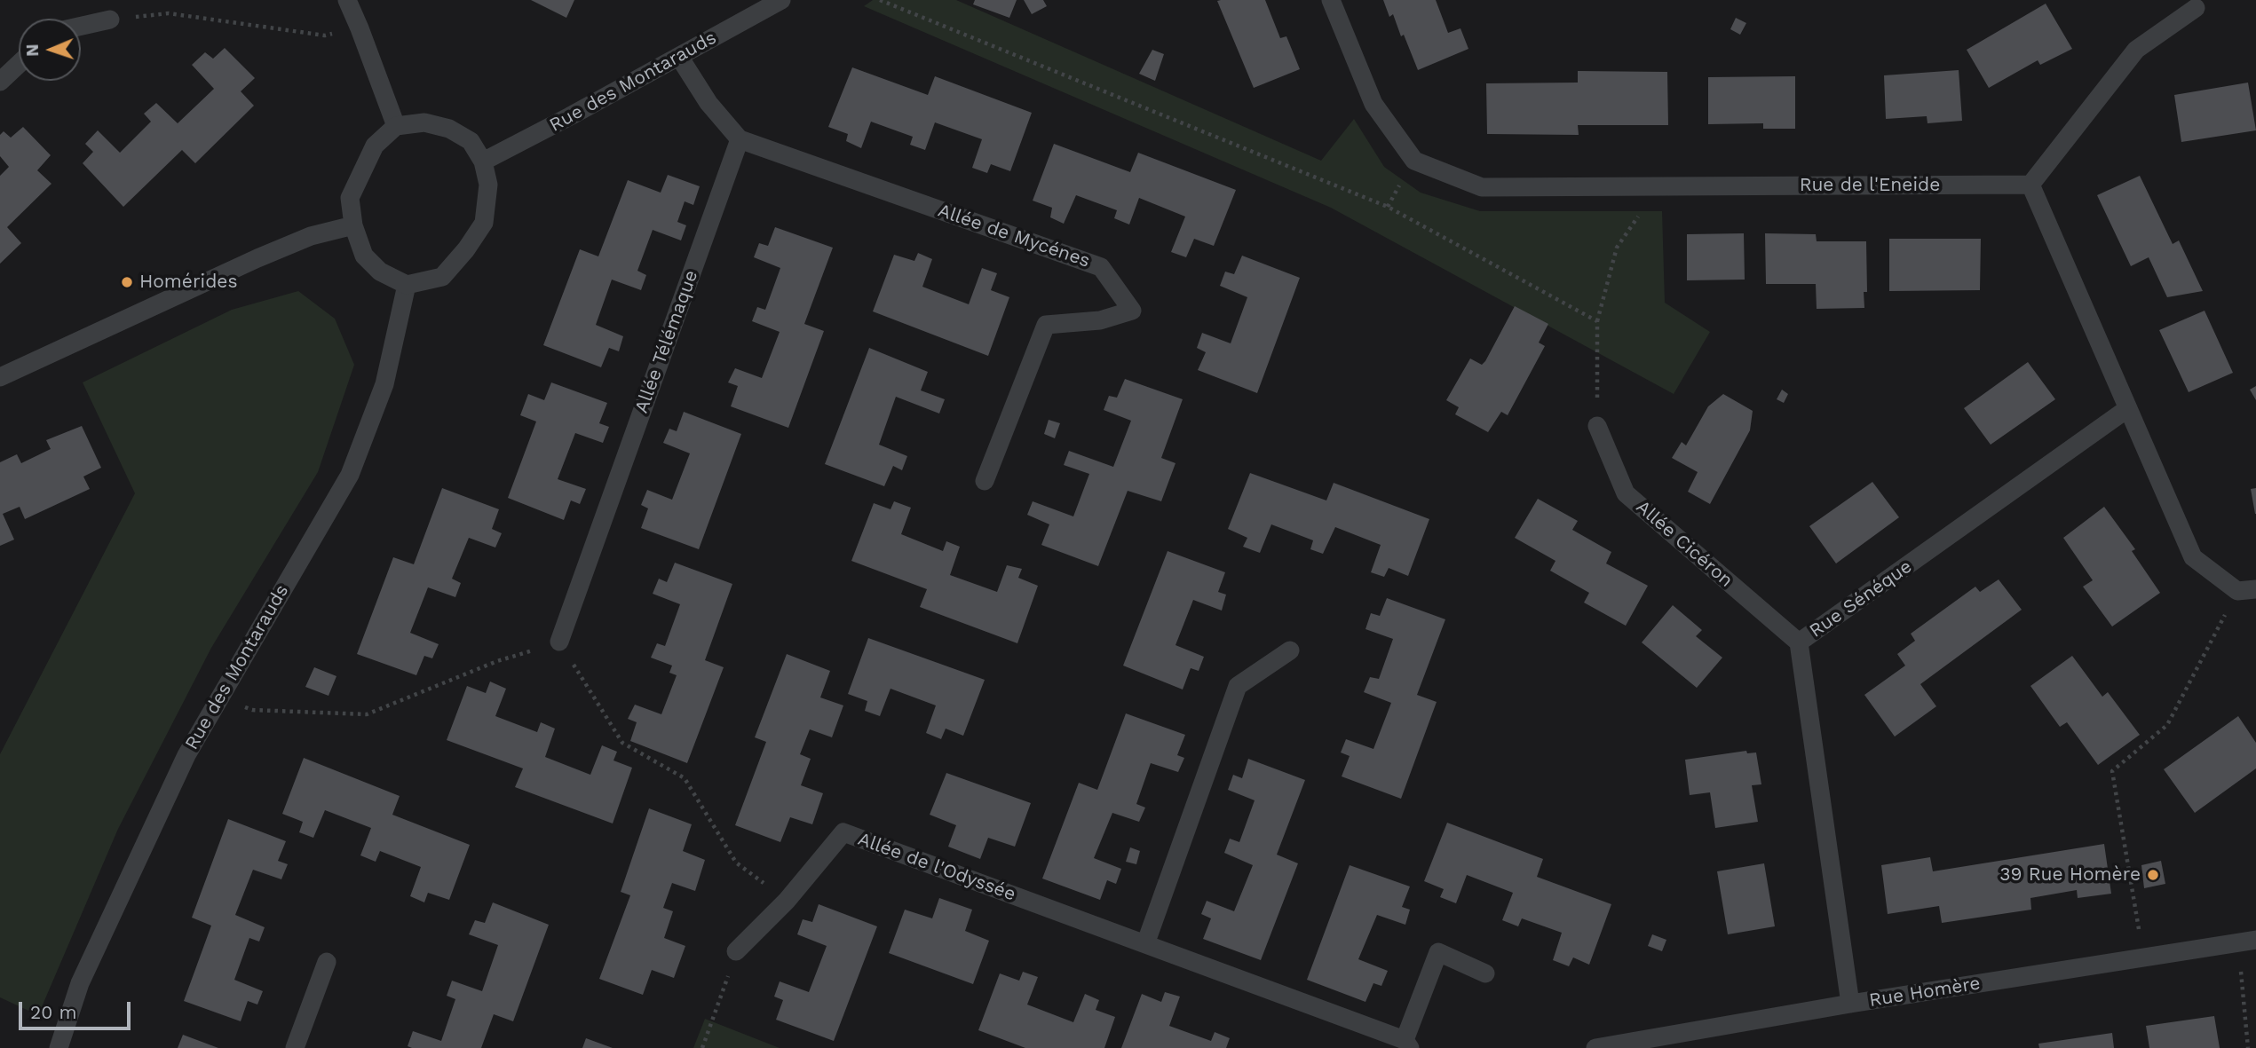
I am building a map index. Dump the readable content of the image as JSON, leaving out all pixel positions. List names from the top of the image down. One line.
{"streets":{"street":["Rue des Montarauds","Rue de l'Eneide","Allée de Mycénes","Allée Télémaque","Allée Cicéron","Rue Sénéque","Allée de l'Odyssée","Rue Homère"]},"crossings":[["Allée de Mycénes","Allée Télémaque"],["Allée Cicéron","Rue Sénéque"],["Rue Sénéque","Rue Homère"]],"places":["Homérides","39 Rue Homère"],"scale_bar":"20 m","north":"left"}
